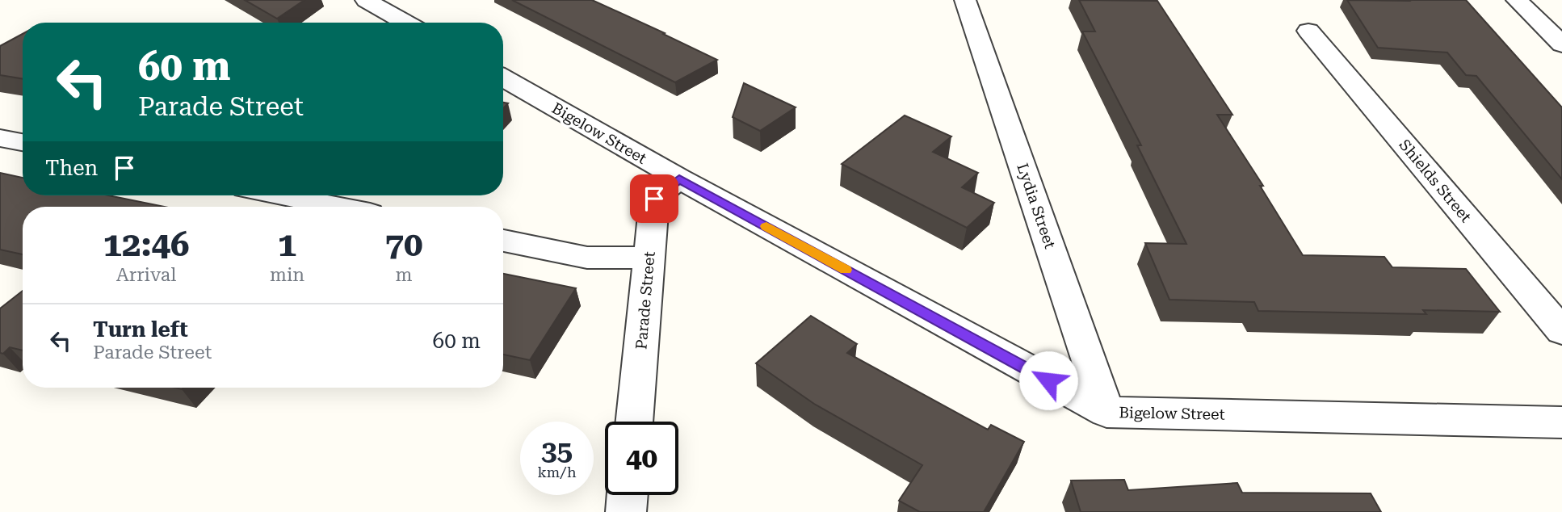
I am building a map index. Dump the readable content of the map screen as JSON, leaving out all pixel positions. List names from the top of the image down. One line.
{"streets":{"street":["Bigelow Street","Shields Street","Lydia Street","Parade Street"]},"crossings":[["Bigelow Street","Lydia Street"],["Bigelow Street","Parade Street"]],"page":{"turn":["60 m","Parade Street"],"then":"Then","eta":["12:46","Arrival","1","min","70","m"],"list":[{"name":"Turn left","note":"Parade Street","value":"60 m"}],"speed":"35 km/h","limit":"40"}}
